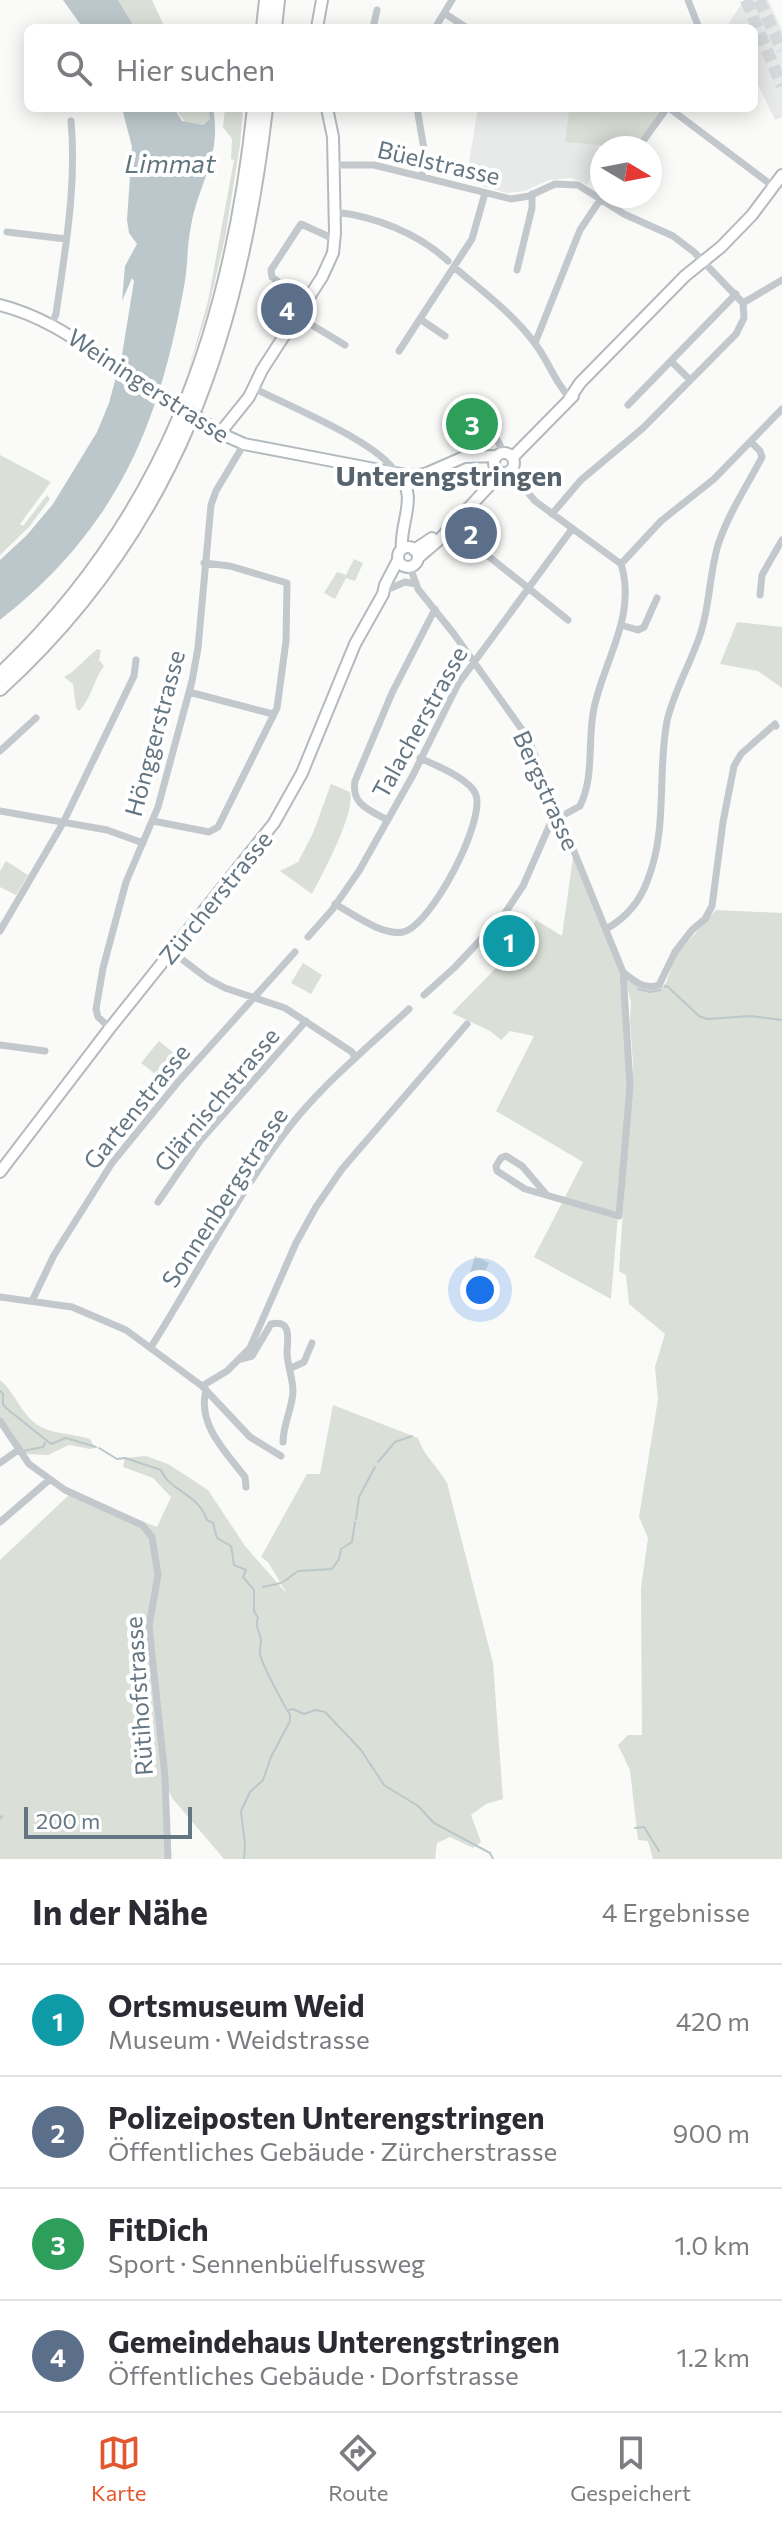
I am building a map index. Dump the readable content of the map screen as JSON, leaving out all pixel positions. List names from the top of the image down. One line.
{"streets":{"main road":["Weiningerstrasse","Bergstrasse","Zürcherstrasse"],"street":["Büelstrasse","Talacherstrasse","Hönggerstrasse","Glärnischstrasse","Gartenstrasse","Sonnenbergstrasse","Rütihofstrasse"]},"crossings":[["Weiningerstrasse","Hönggerstrasse"],["Weiningerstrasse","Bergstrasse"],["Talacherstrasse","Bergstrasse"],["Hönggerstrasse","Zürcherstrasse"],["Bergstrasse","Zürcherstrasse"]],"districts":["Unterengstringen"],"water":["Limmat"],"scale_bar":"200 m","north":"right","page":{"search":"Hier suchen","pins":["4","3","2","1"],"scale":"200 m","heading":["In der Nähe","4 Ergebnisse"],"list":[{"mark":"1","name":"Ortsmuseum Weid","note":"Museum · Weidstrasse","value":"420 m"},{"mark":"2","name":"Polizeiposten Unterengstringen","note":"Öffentliches Gebäude · Zürcherstrasse","value":"900 m"},{"mark":"3","name":"FitDich","note":"Sport · Sennenbüelfussweg","value":"1.0 km"},{"mark":"4","name":"Gemeindehaus Unterengstringen","note":"Öffentliches Gebäude · Dorfstrasse","value":"1.2 km"}],"nav":["Karte","Route","Gespeichert"]}}
